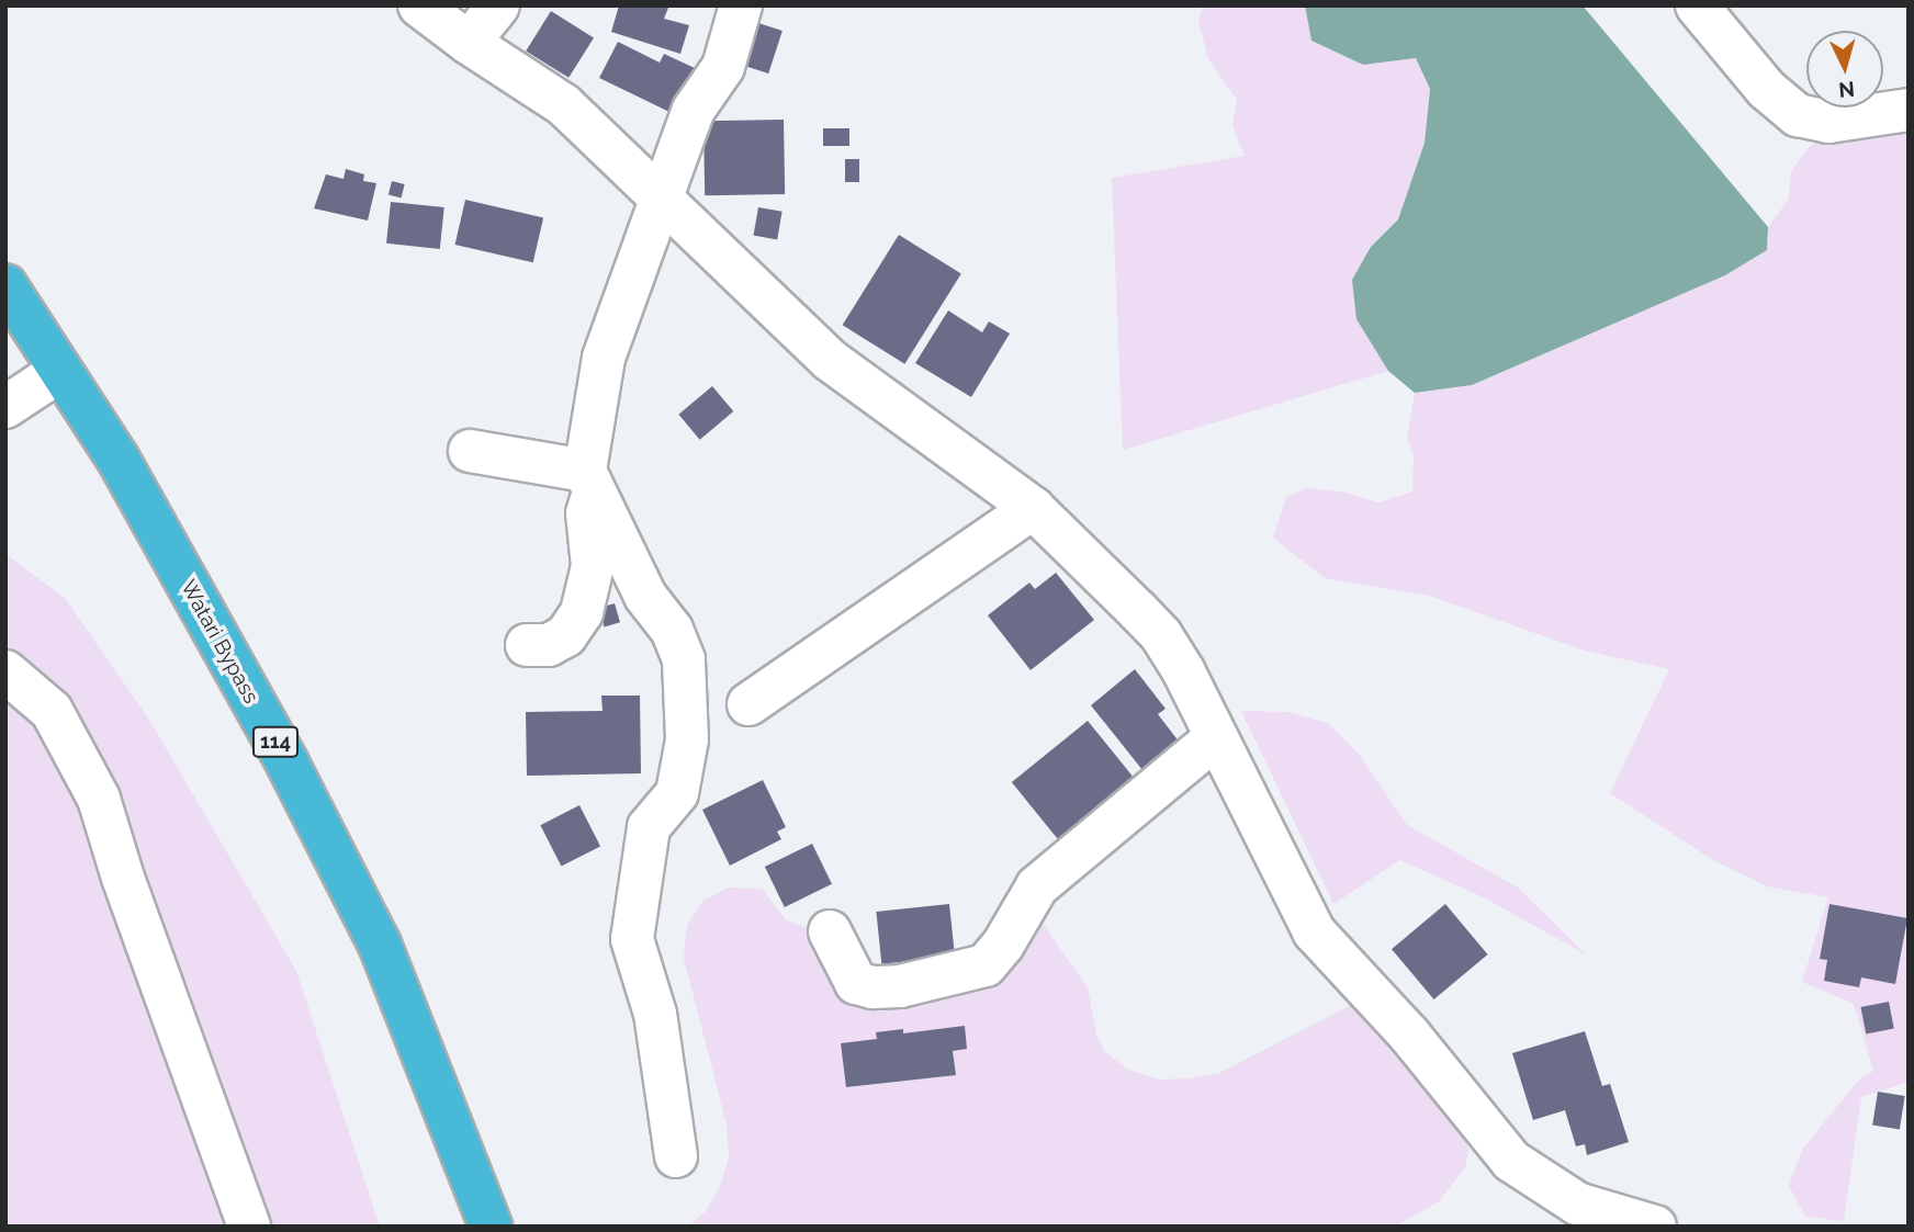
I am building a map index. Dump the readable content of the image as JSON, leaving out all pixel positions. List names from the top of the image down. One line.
{"streets":{"highway":["Watari Bypass","114"]},"north":"bottom"}
